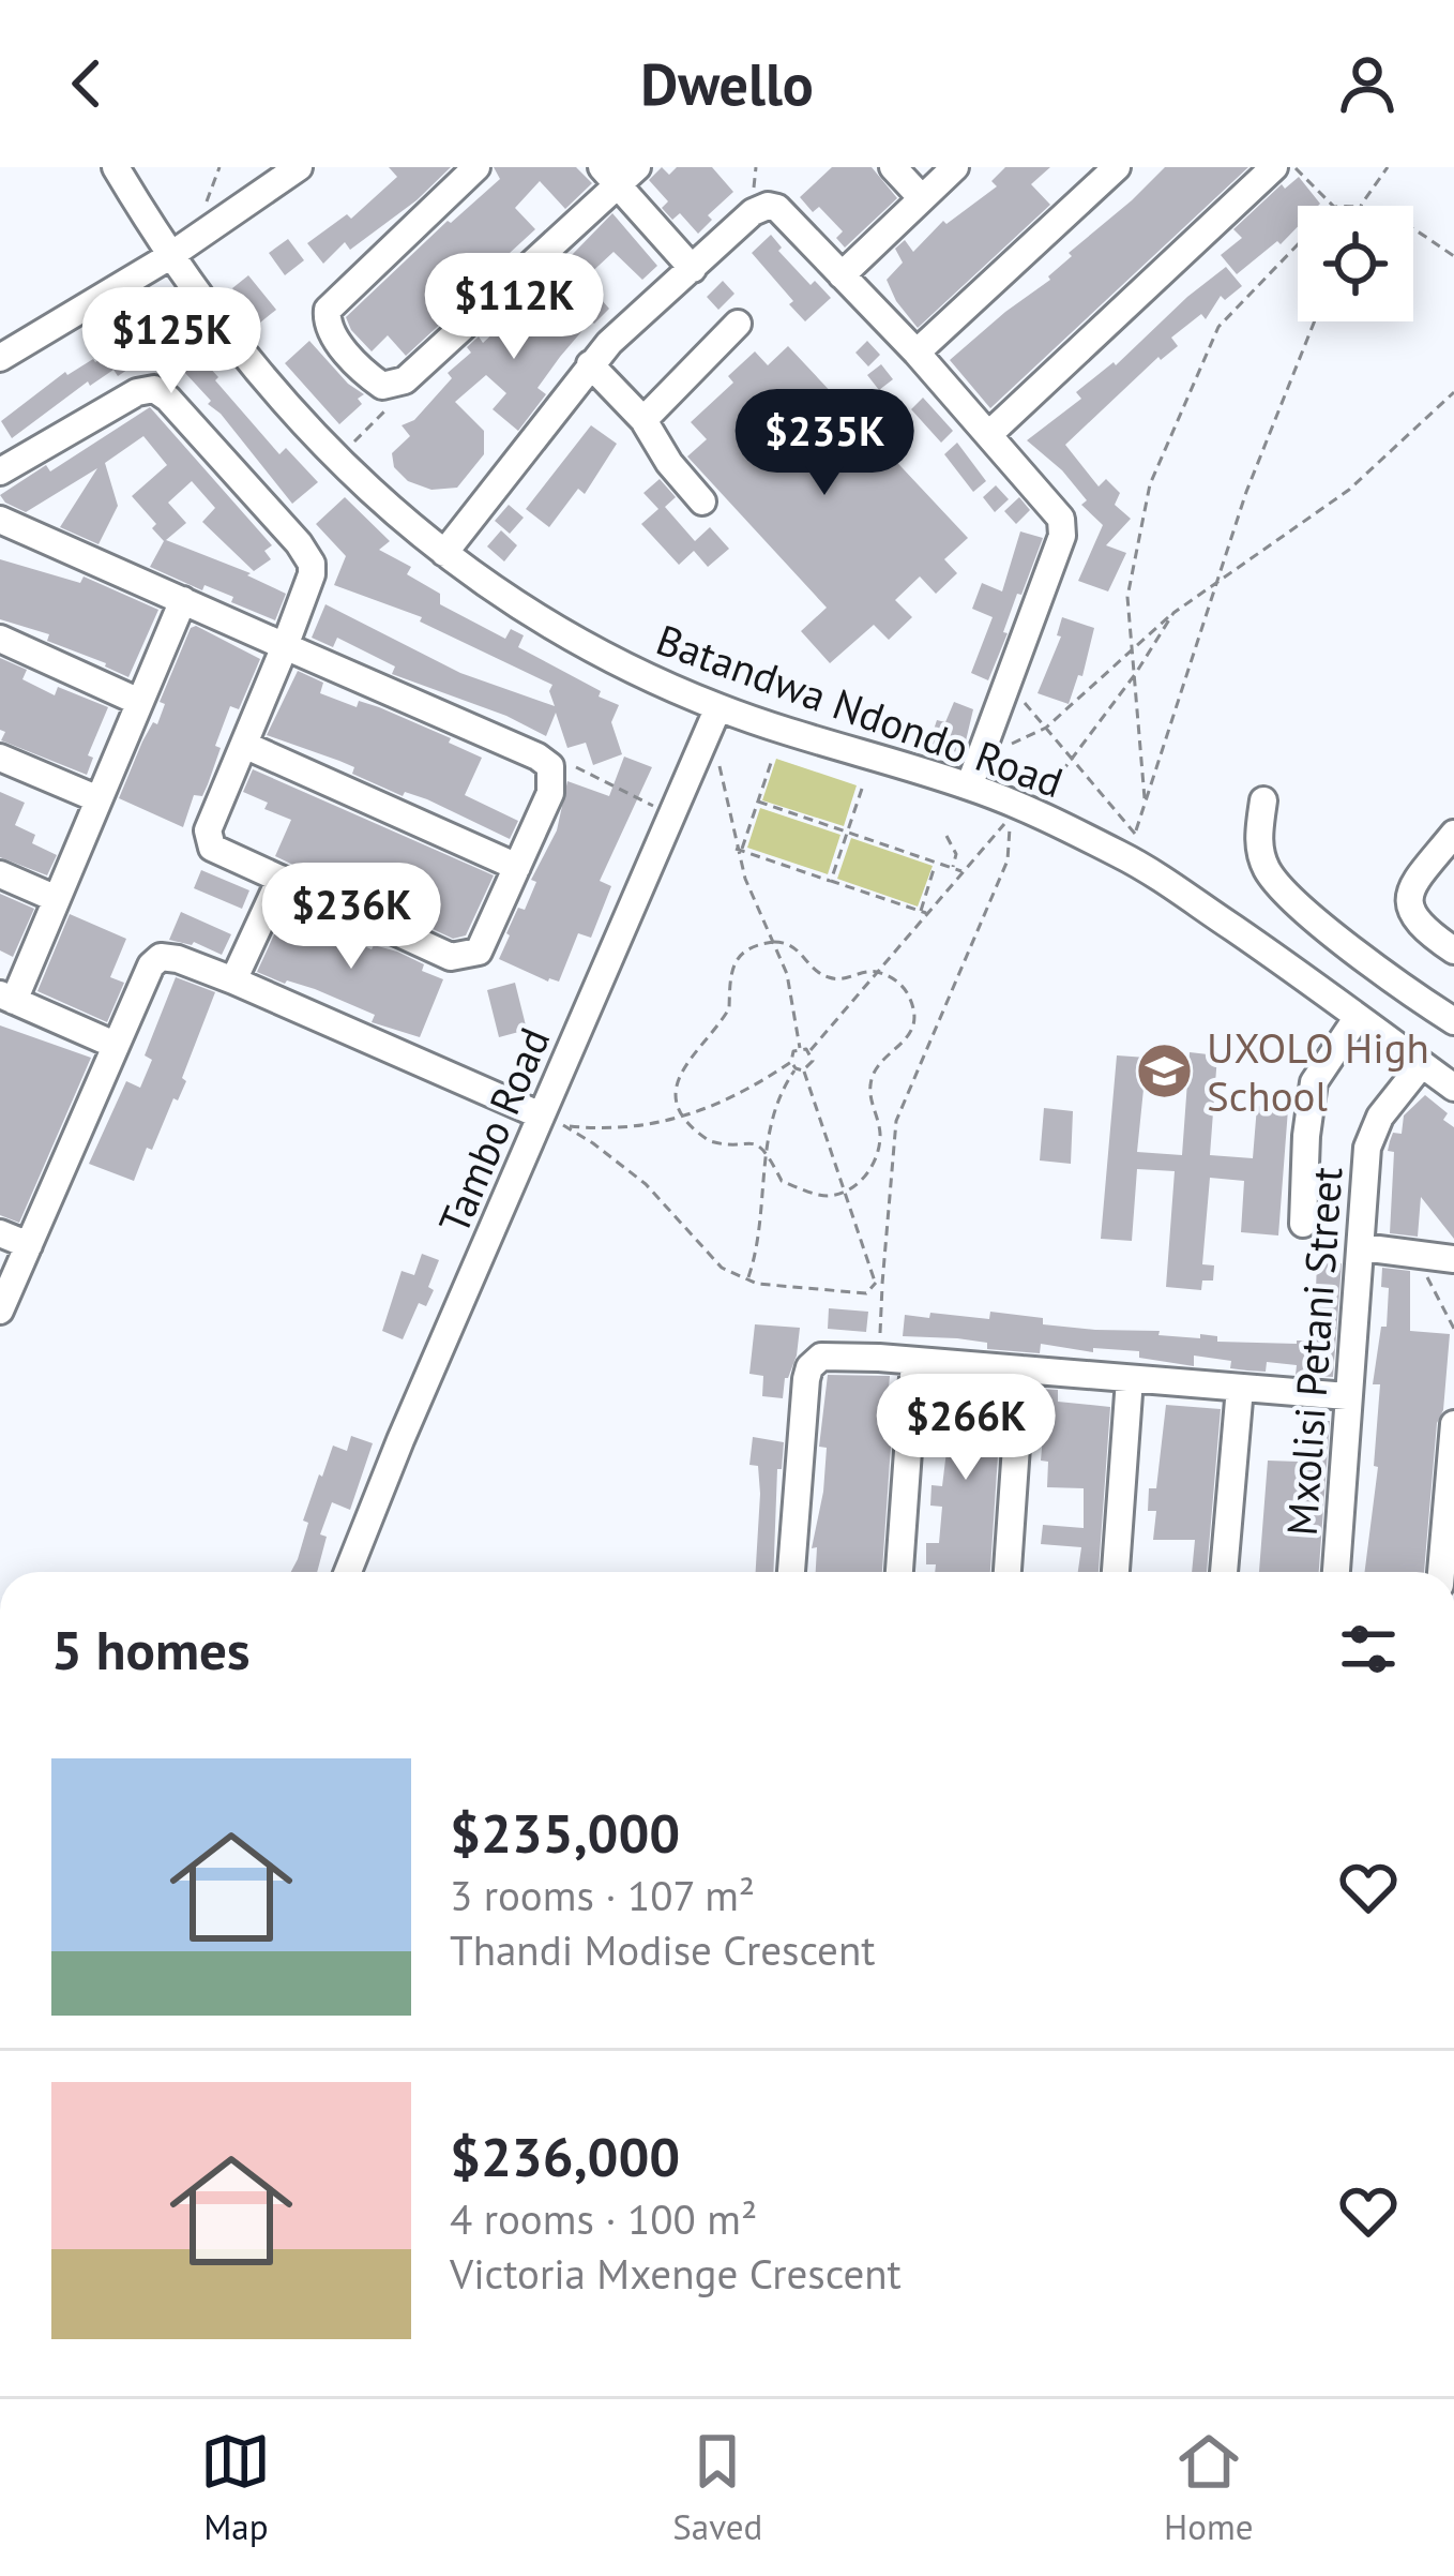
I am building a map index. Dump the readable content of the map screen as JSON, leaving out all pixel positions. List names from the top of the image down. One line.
{"streets":{"street":["Batandwa Ndondo Road","Tambo Road","Mxolisi Petani Street"]},"crossings":[["Batandwa Ndondo Road","Tambo Road"],["Batandwa Ndondo Road","Mxolisi Petani Street"]],"places":{"school or university":["UXOLO High School"]},"page":{"header":"Dwello","price":["$112K","$125K","$235K","$236K","$266K"],"heading":"5 homes","list":[{"name":"$235,000","note":"3 rooms · 107 m² · Thandi Modise Crescent"},{"name":"$236,000","note":"4 rooms · 100 m² · Victoria Mxenge Crescent"}],"tabs":["Map","Saved","Home"]}}
